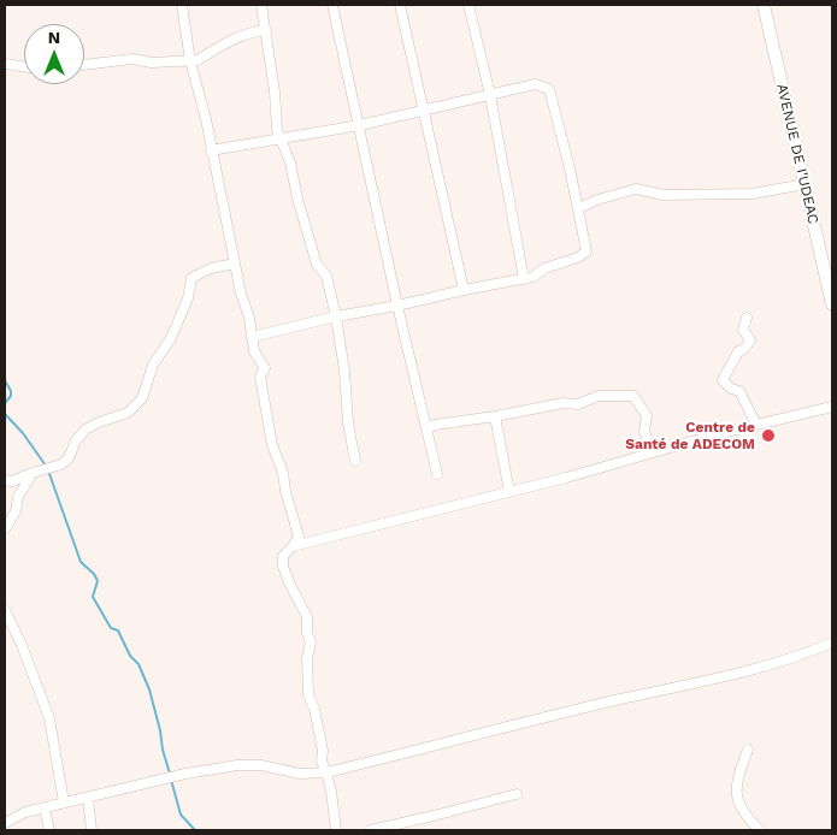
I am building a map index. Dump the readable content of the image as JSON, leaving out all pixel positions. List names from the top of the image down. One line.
{"streets":{"main road":["AVENUE DE I'UDEAC"]},"places":["Centre de Santé de ADECOM"],"north":"top"}
